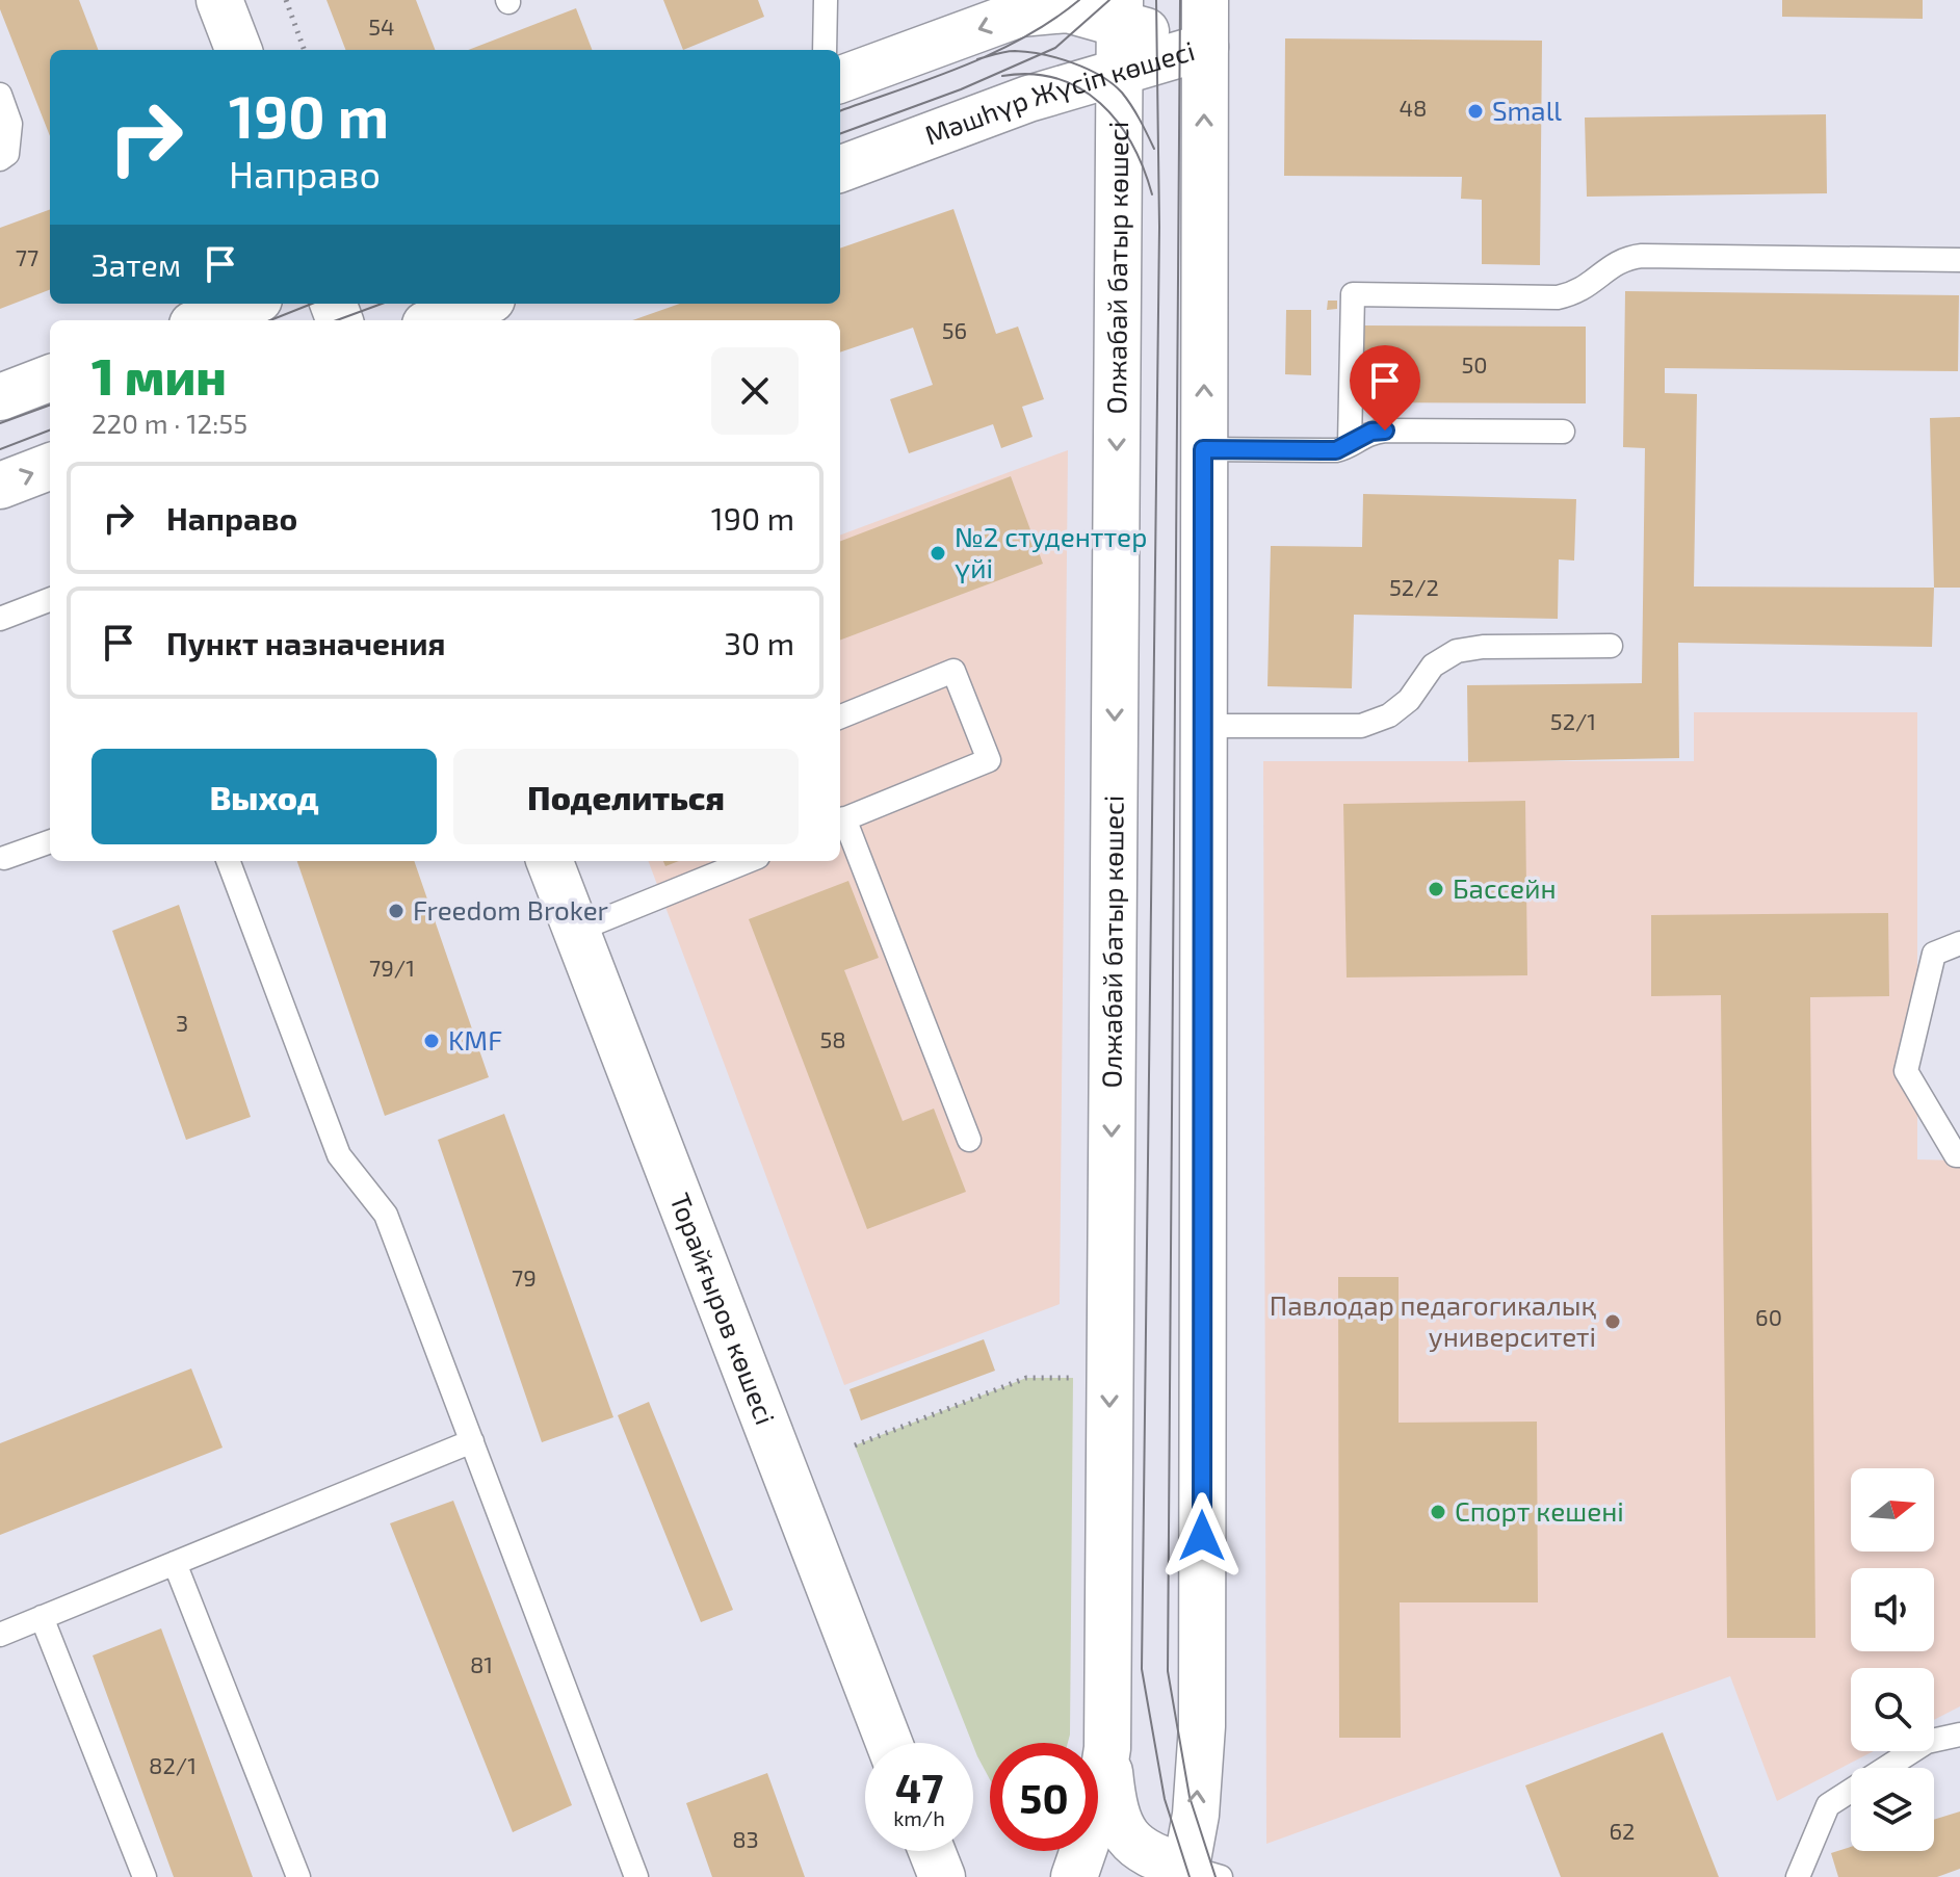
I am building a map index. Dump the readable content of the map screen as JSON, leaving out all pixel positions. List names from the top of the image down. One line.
{"streets":{"main road":["Мәшһүр Жүсіп көшесі","Олжабай батыр көшесі","Торайғыров көшесі"]},"crossings":[["Мәшһүр Жүсіп көшесі","Олжабай батыр көшесі"]],"places":["Small","№2 студенттер үйі","Бассейн","Freedom Broker","KMF","Павлодар педагогикалық университеті","Спорт кешені"],"house_numbers":["54","48","77","56","50","52/2","52/1","79/1","3","58","79","60","81","82/1","62","83"],"north":"right","page":{"turn":["190 m","Направо"],"then":"Затем","heading":["1 мин","220 m · 12:55"],"list":[{"name":"Направо","value":"190 m"},{"name":"Пункт назначения","value":"30 m"}],"buttons":["Выход","Поделиться"],"speed":"47 km/h","limit":"50"}}
